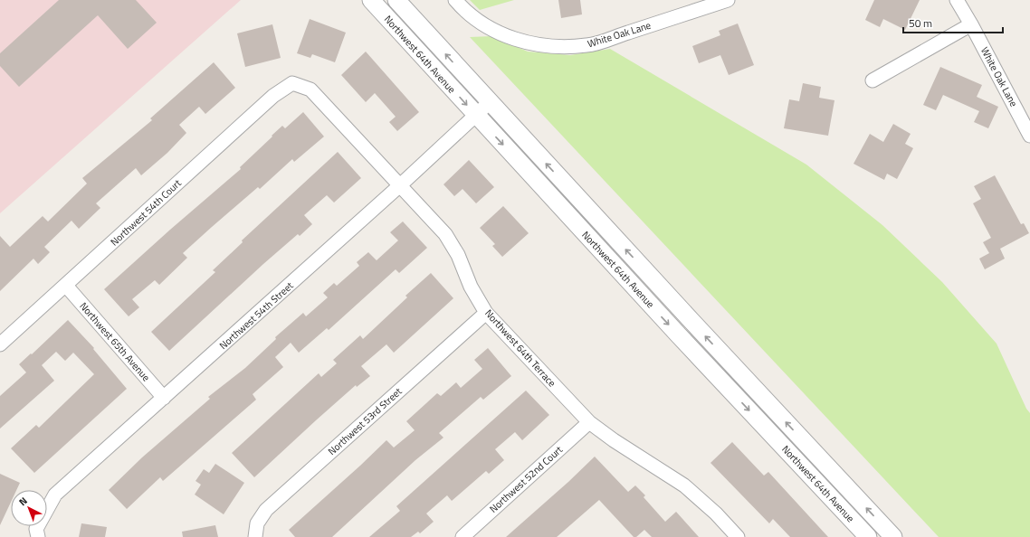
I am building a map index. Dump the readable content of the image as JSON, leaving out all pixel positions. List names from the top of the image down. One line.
{"streets":{"street":["White Oak Lane","Northwest 64th Avenue","Northwest 54th Court","Northwest 54th Street","Northwest 65th Avenue","Northwest 64th Terrace","Northwest 53rd Street","Northwest 52nd Court"]},"crossings":[["Northwest 64th Avenue","Northwest 54th Street"],["Northwest 54th Court","Northwest 65th Avenue"],["Northwest 54th Court","Northwest 64th Terrace"],["Northwest 54th Street","Northwest 65th Avenue"],["Northwest 54th Street","Northwest 64th Terrace"],["Northwest 64th Terrace","Northwest 53rd Street"],["Northwest 64th Terrace","Northwest 52nd Court"]],"scale_bar":"50 m","north":"top left"}
